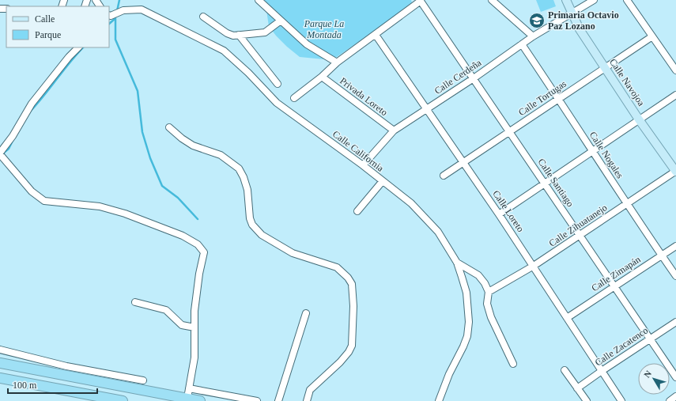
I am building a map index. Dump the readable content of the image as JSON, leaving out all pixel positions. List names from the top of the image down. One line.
{"streets":{"main road":["Calle Navojoa"],"street":["Calle Cerdeña","Privada Loreto","Calle Tortugas","Calle California","Calle Nogales","Calle Santiago","Calle Loreto","Calle Zihuatanejo","Calle Zimapán","Calle Zacatenco"]},"crossings":[["Calle Cerdeña","Calle Navojoa"],["Calle Cerdeña","Privada Loreto"],["Calle Cerdeña","Calle California"],["Calle Cerdeña","Calle Nogales"],["Calle Cerdeña","Calle Santiago"],["Calle Cerdeña","Calle Loreto"],["Calle Navojoa","Calle Tortugas"],["Calle Navojoa","Calle Zihuatanejo"],["Calle Tortugas","Calle Nogales"],["Calle Tortugas","Calle Santiago"],["Calle Tortugas","Calle Loreto"],["Calle Nogales","Calle Zihuatanejo"],["Calle Nogales","Calle Zimapán"],["Calle Santiago","Calle Zihuatanejo"],["Calle Santiago","Calle Zimapán"],["Calle Santiago","Calle Zacatenco"],["Calle Loreto","Calle Zihuatanejo"],["Calle Loreto","Calle Zimapán"],["Calle Loreto","Calle Zacatenco"]],"parks":["Parque La Montada"],"places":{"school or university":["Primaria Octavio Paz Lozano"]},"legend":["Calle","Parque"],"scale_bar":"100 m","north":"top left"}
